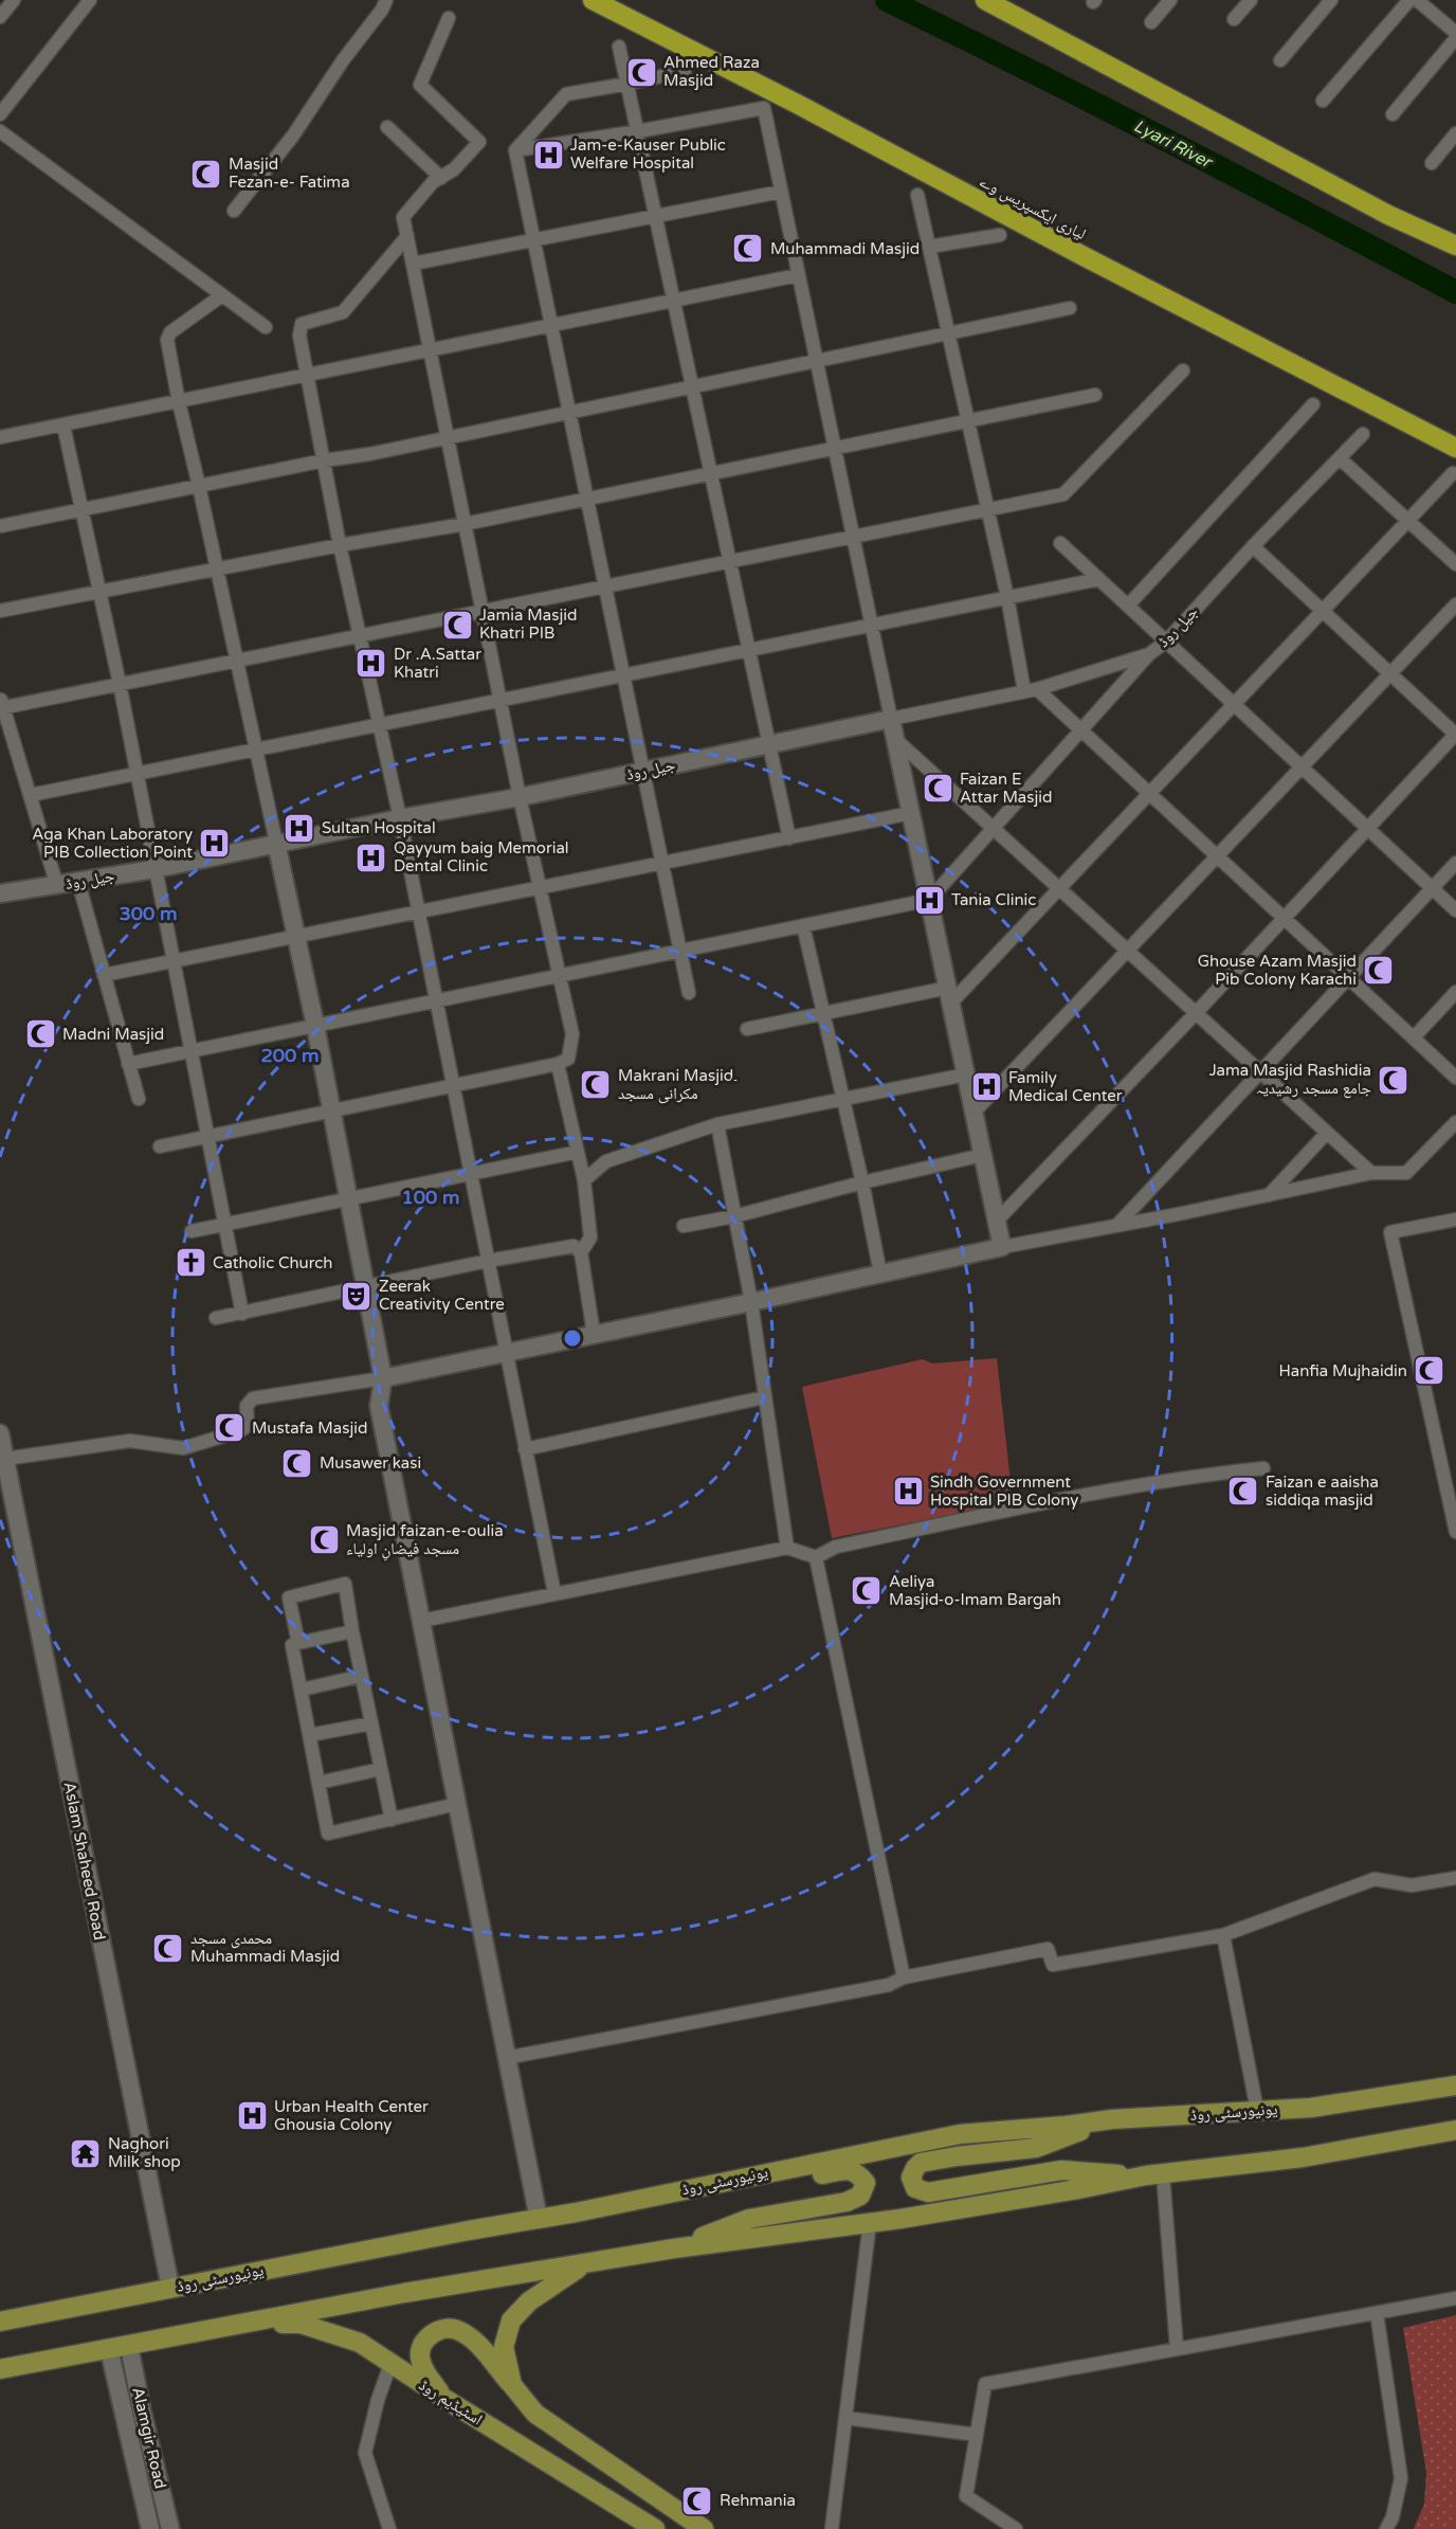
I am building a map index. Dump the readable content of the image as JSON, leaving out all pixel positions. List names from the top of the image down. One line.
{"streets":{"highway":["لیاری ایکسپریس وے"],"main road":["یونیورسٹی روڈ","اسٹیڈیم روڈ"],"street":["جیل روڈ","Aslam Shaheed Road","Alamgir Road"]},"crossings":[["Aslam Shaheed Road","یونیورسٹی روڈ"]],"water":["Lyari River"],"places":{"mosque":["Ahmed Raza Masjid","Masjid Fezan-e- Fatima","Muhammadi Masjid","Jamia Masjid Khatri PIB","Faizan E Attar Masjid","Ghouse Azam Masjid Pib Colony Karachi","Madni Masjid","Jama Masjid Rashidia جامع مسجد رشیدیہ","Makrani Masjid۔ مکرانی مسجد","Hanfia Mujhaidin","Mustafa Masjid","Musawer kasi","Faizan e aaisha siddiqa masjid","Masjid faizan-e-oulia مسجد فیضانِ اولیاء","Aeliya Masjid-o-Imam Bargah","محمدی مسجد Muhammadi Masjid","Rehmania"],"hospital":["Jam-e-Kauser Public Welfare Hospital","Dr .A.Sattar Khatri","Sultan Hospital","Aga Khan Laboratory PIB Collection Point","Qayyum baig Memorial Dental Clinic","Tania Clinic","Family Medical Center","Sindh Government Hospital PIB Colony","Urban Health Center Ghousia Colony"],"church":["Catholic Church"],"theatre":["Zeerak Creativity Centre"],"temple":["Naghori Milk shop"]},"rings":["300 m","200 m","100 m"]}
